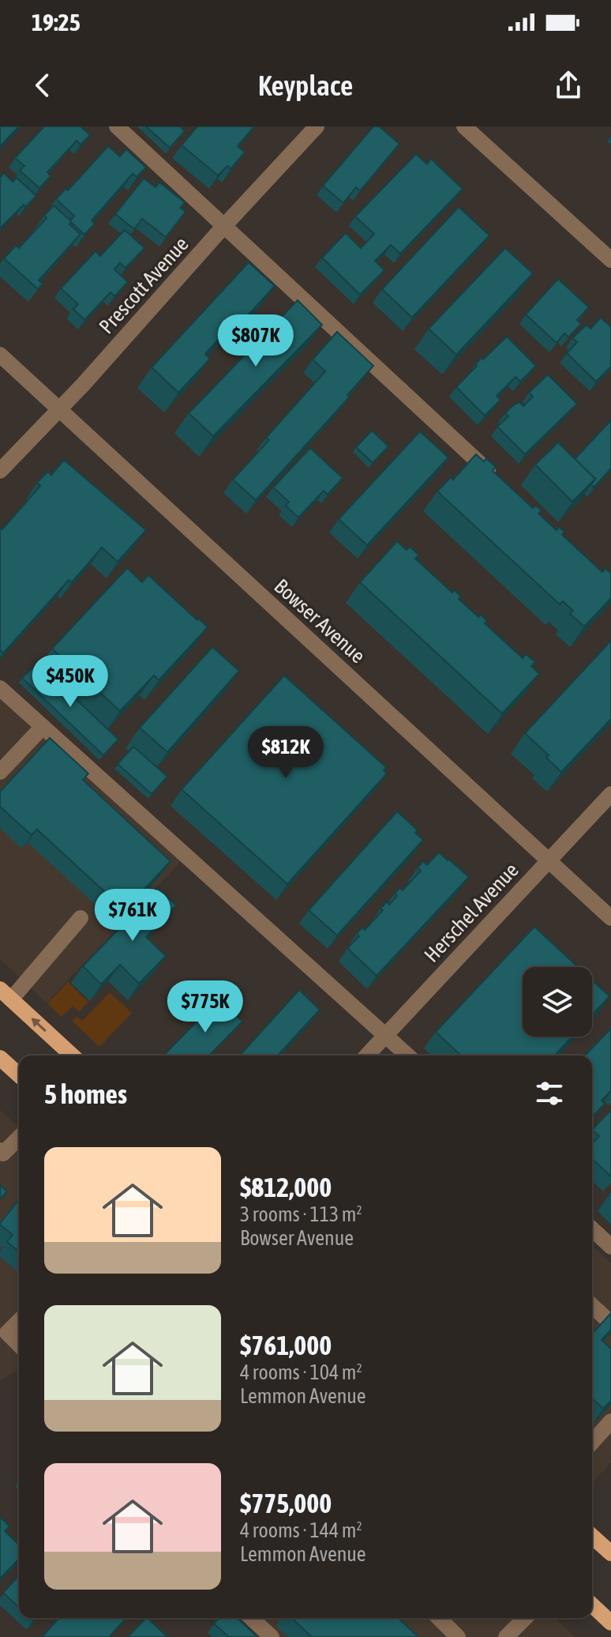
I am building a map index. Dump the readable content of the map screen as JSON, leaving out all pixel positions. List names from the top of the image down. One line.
{"streets":{"street":["Prescott Avenue","Bowser Avenue","Herschel Avenue"]},"crossings":[["Prescott Avenue","Bowser Avenue"],["Bowser Avenue","Herschel Avenue"]],"page":{"status":"19:25","header":"Keyplace","price":["$807K","$450K","$812K","$761K","$775K"],"heading":"5 homes","list":[{"name":"$812,000","note":"3 rooms · 113 m² · Bowser Avenue"},{"name":"$761,000","note":"4 rooms · 104 m² · Lemmon Avenue"},{"name":"$775,000","note":"4 rooms · 144 m² · Lemmon Avenue"}]}}
